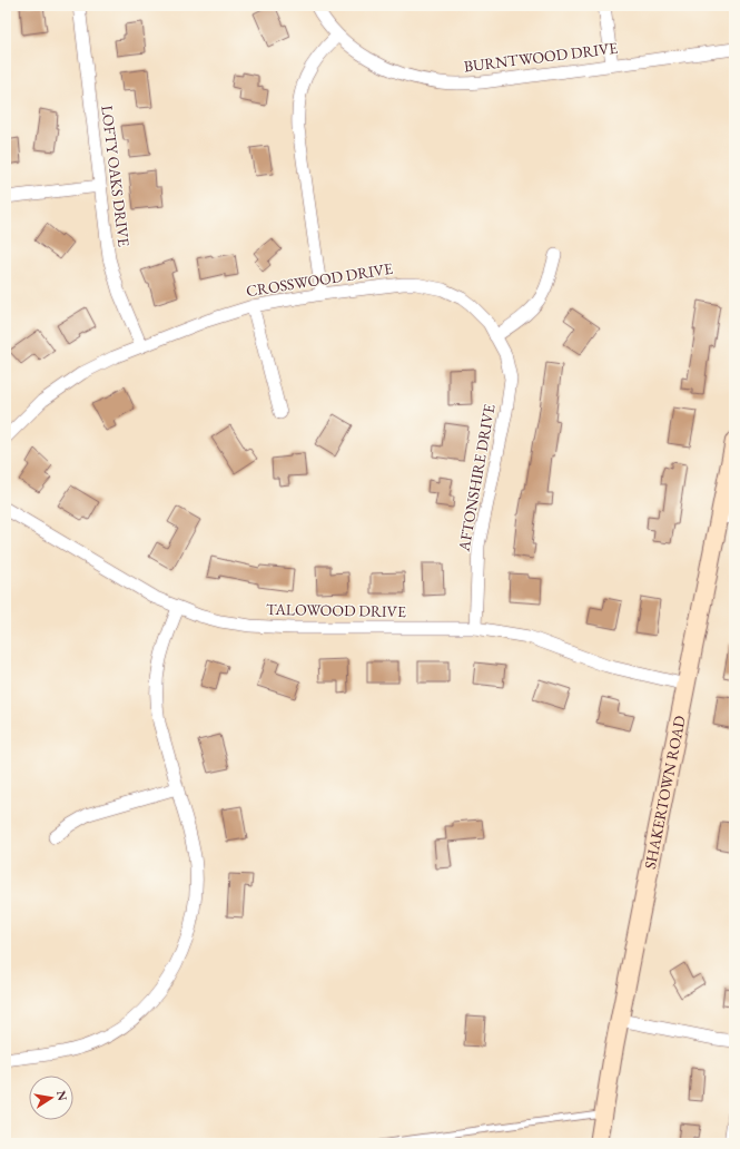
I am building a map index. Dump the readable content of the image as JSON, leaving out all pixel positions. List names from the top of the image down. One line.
{"streets":{"street":["BURNTWOOD DRIVE","LOFTY OAKS DRIVE","CROSSWOOD DRIVE","AFTONSHIRE DRIVE","TALOWOOD DRIVE","SHAKERTOWN ROAD"]},"crossings":[["LOFTY OAKS DRIVE","CROSSWOOD DRIVE"],["CROSSWOOD DRIVE","AFTONSHIRE DRIVE"],["AFTONSHIRE DRIVE","TALOWOOD DRIVE"],["TALOWOOD DRIVE","SHAKERTOWN ROAD"]],"north":"right"}
